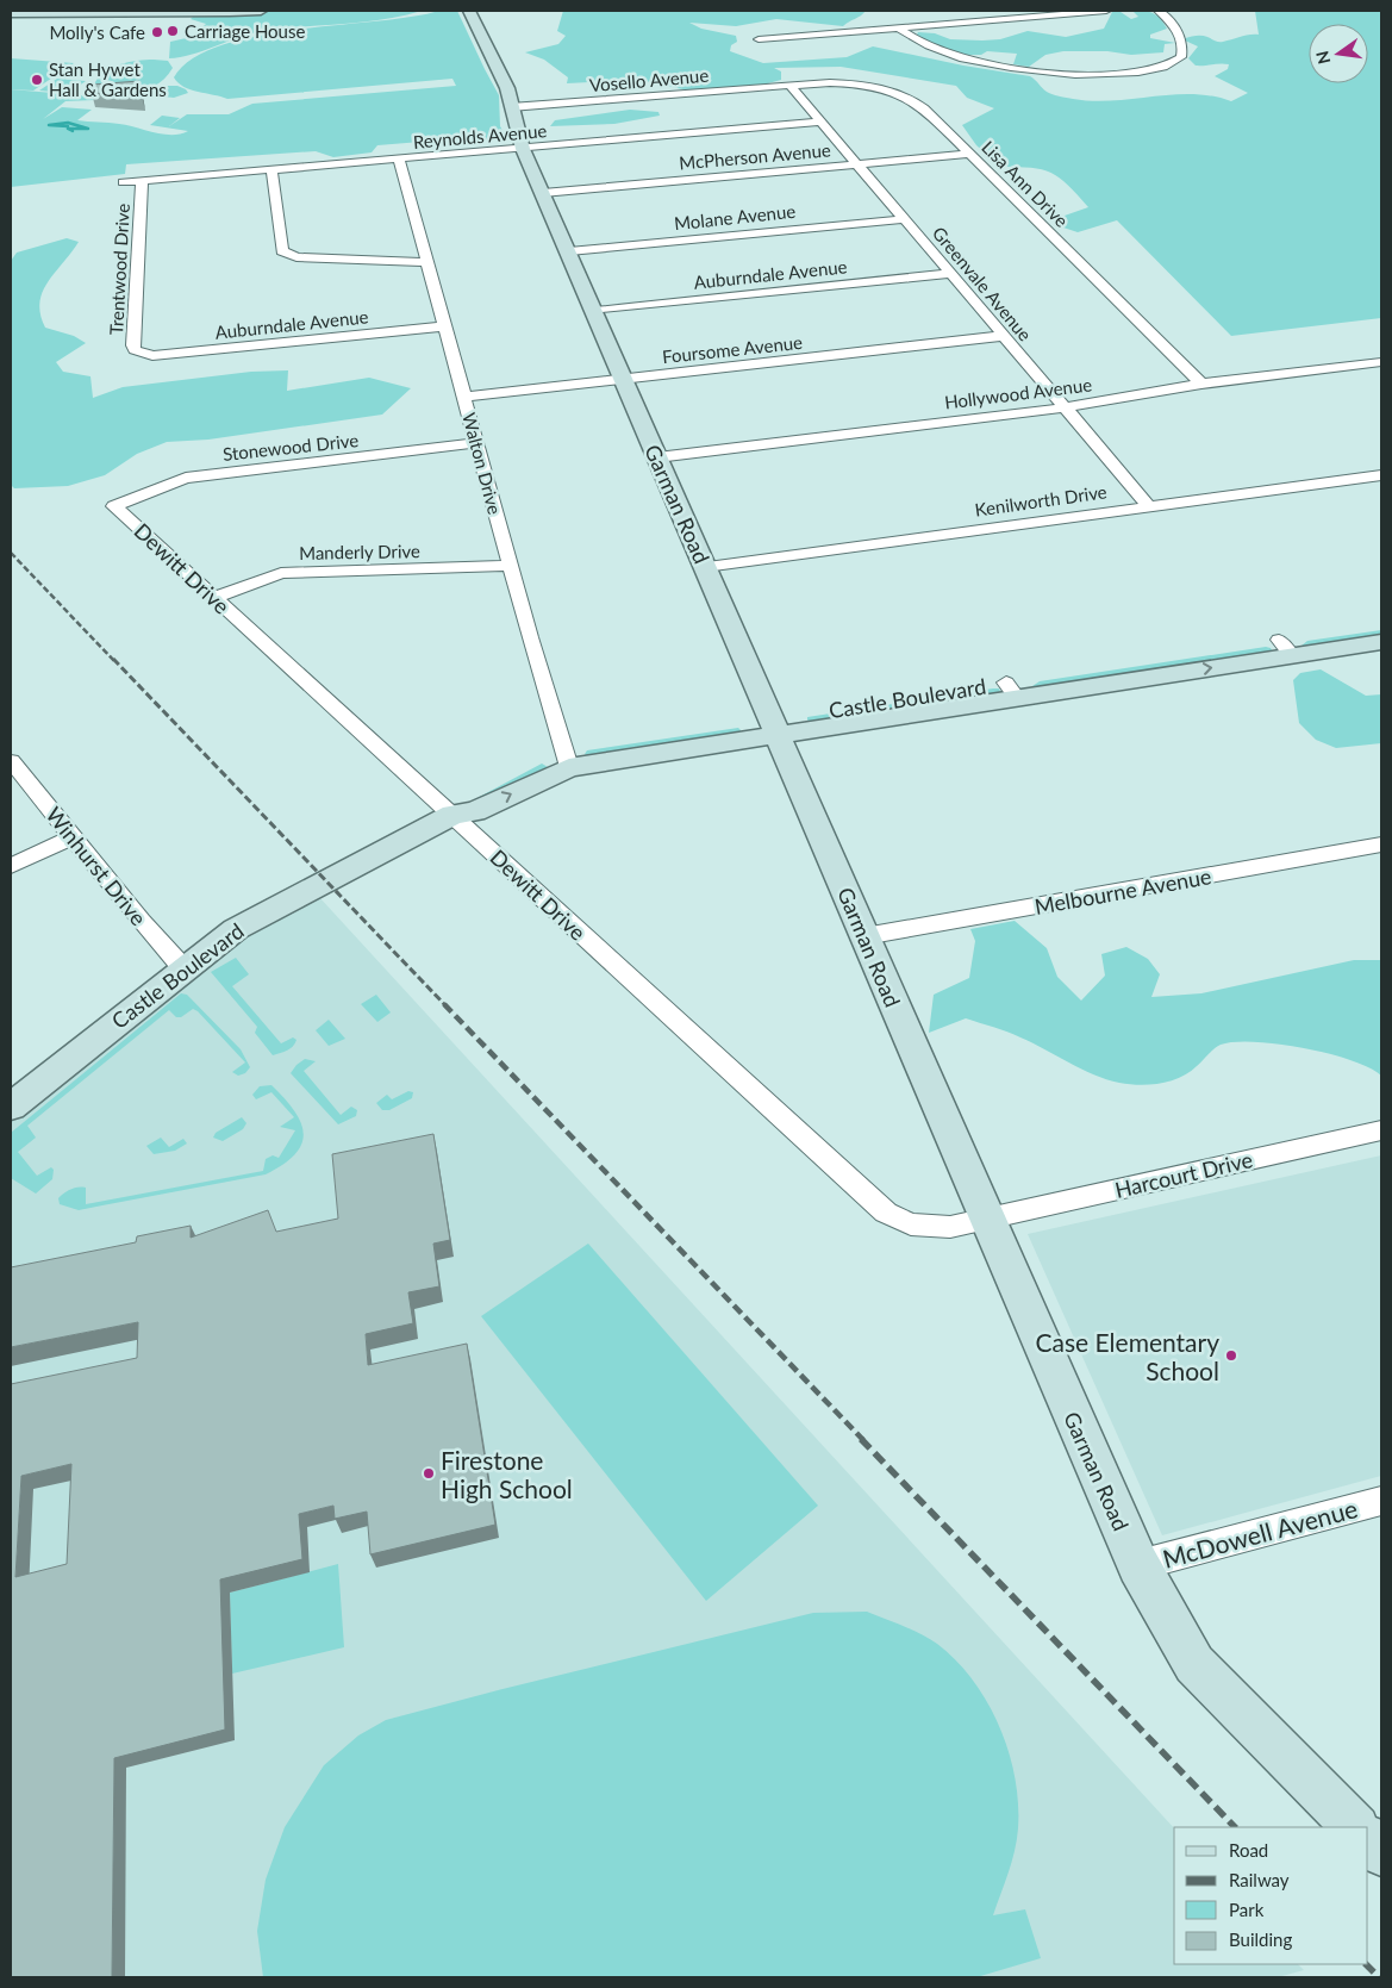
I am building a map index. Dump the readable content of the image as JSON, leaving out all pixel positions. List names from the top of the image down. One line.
{"streets":{"street":["Vosello Avenue","Reynolds Avenue","McPherson Avenue","Lisa Ann Drive","Molane Avenue","Trentwood Drive","Auburndale Avenue","Greenvale Avenue","Foursome Avenue","Hollywood Avenue","Stonewood Drive","Walton Drive","Kenilworth Drive","Garman Road","Manderly Drive","Dewitt Drive","Castle Boulevard","Winhurst Drive","Melbourne Avenue","Harcourt Drive","McDowell Avenue"]},"crossings":[["Vosello Avenue","Lisa Ann Drive"],["Vosello Avenue","Greenvale Avenue"],["Vosello Avenue","Garman Road"],["Reynolds Avenue","Trentwood Drive"],["Reynolds Avenue","Greenvale Avenue"],["Reynolds Avenue","Walton Drive"],["Reynolds Avenue","Garman Road"],["McPherson Avenue","Lisa Ann Drive"],["McPherson Avenue","Greenvale Avenue"],["McPherson Avenue","Garman Road"],["Lisa Ann Drive","Greenvale Avenue"],["Lisa Ann Drive","Hollywood Avenue"],["Molane Avenue","Greenvale Avenue"],["Molane Avenue","Garman Road"],["Trentwood Drive","Auburndale Avenue"],["Auburndale Avenue","Greenvale Avenue"],["Auburndale Avenue","Walton Drive"],["Auburndale Avenue","Garman Road"],["Greenvale Avenue","Foursome Avenue"],["Greenvale Avenue","Hollywood Avenue"],["Greenvale Avenue","Kenilworth Drive"],["Foursome Avenue","Walton Drive"],["Foursome Avenue","Garman Road"],["Hollywood Avenue","Garman Road"],["Stonewood Drive","Walton Drive"],["Stonewood Drive","Dewitt Drive"],["Walton Drive","Manderly Drive"],["Walton Drive","Castle Boulevard"],["Kenilworth Drive","Garman Road"],["Garman Road","Dewitt Drive"],["Garman Road","Castle Boulevard"],["Garman Road","Melbourne Avenue"],["Garman Road","Harcourt Drive"],["Garman Road","McDowell Avenue"],["Manderly Drive","Dewitt Drive"],["Dewitt Drive","Castle Boulevard"],["Dewitt Drive","Harcourt Drive"],["Castle Boulevard","Winhurst Drive"]],"places":["Carriage House","Molly's Cafe","Stan Hywet Hall & Gardens","Case Elementary School","Firestone High School"],"legend":["Road","Railway","Park","Building"],"north":"left"}
